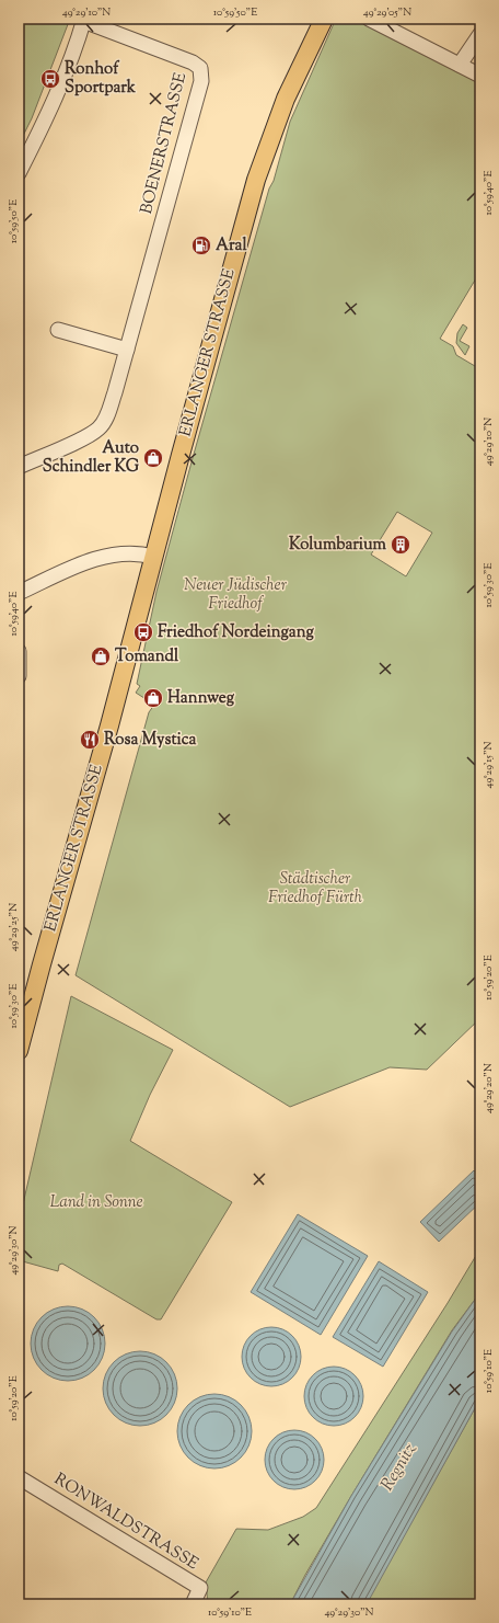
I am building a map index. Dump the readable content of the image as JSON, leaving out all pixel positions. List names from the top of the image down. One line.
{"streets":{"main road":["ERLANGER STRASSE"],"street":["BOENERSTRASSE","RONWALDSTRASSE"]},"water":["Regnitz"],"parks":["Neuer Jüdischer Friedhof","Städtischer Friedhof Fürth","Land in Sonne"],"places":{"bus stop":["Ronhof Sportpark","Friedhof Nordeingang"],"fuel station":["Aral"],"shop":["Auto Schindler KG","Tomandl","Hannweg"],"building":["Kolumbarium"],"restaurant":["Rosa Mystica"]},"coordinates":["49°29'10\"N","10°59'50\"E","49°29'05\"N","10°59'40\"E","10°59'30\"E","49°29'15\"N","49°29'25\"N","10°59'20\"E","49°29'20\"N","49°29'30\"N","10°59'10\"E"]}
